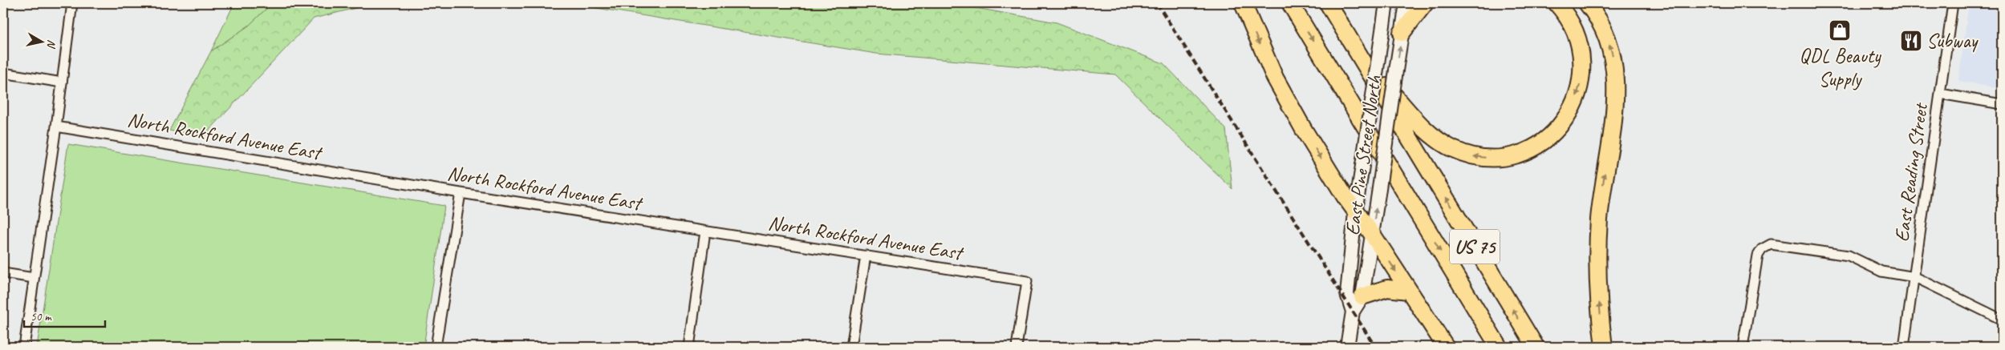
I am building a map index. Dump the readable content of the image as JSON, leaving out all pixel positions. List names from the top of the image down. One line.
{"streets":{"highway":["US 75"],"main road":["East Pine Street North"],"street":["North Rockford Avenue East","East Reading Street"]},"places":{"shop":["QDL Beauty Supply"],"restaurant":["Subway"]},"scale_bar":"50 m","north":"right"}
